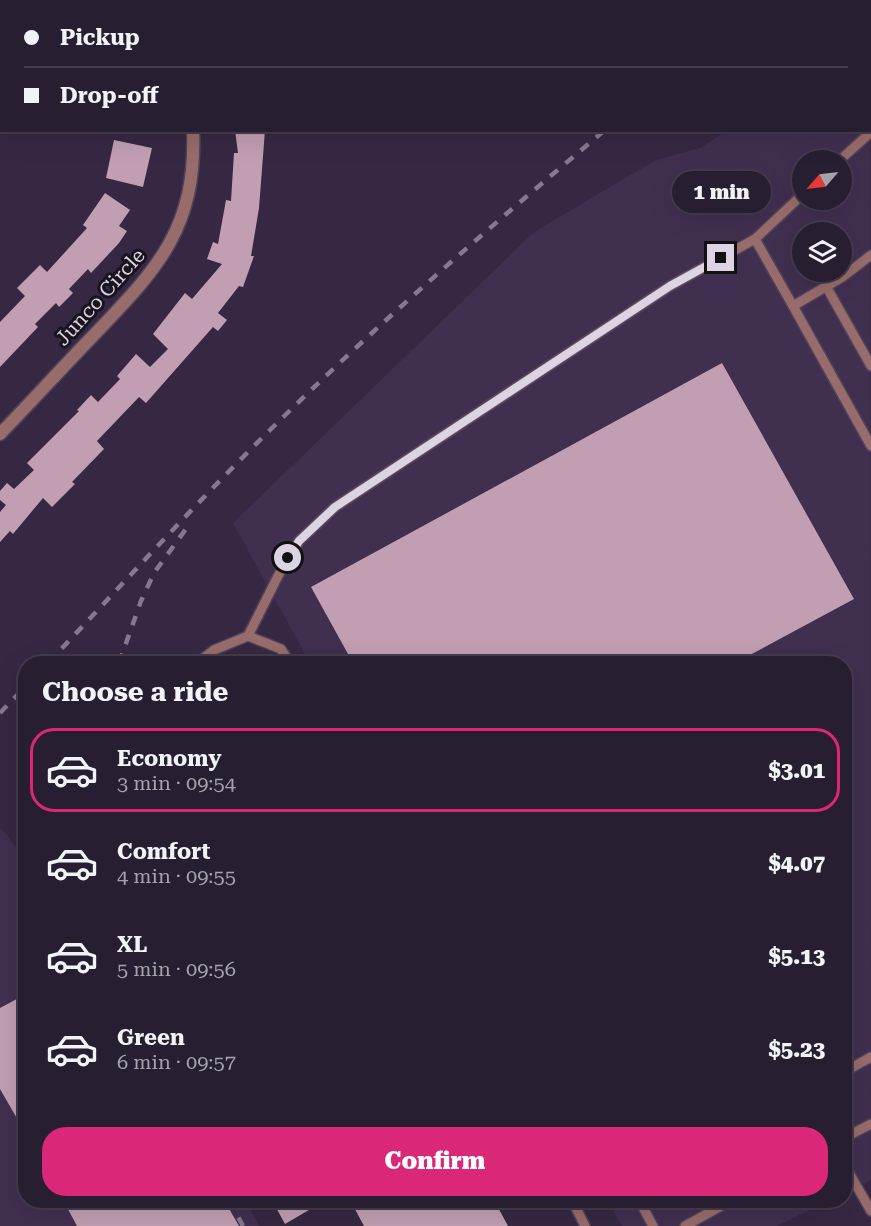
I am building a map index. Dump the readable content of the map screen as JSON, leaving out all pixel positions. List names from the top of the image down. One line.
{"streets":{"street":["Junco Circle"]},"north":"bottom left","page":{"banner":["Pickup","Drop-off"],"bubble":"1 min","heading":"Choose a ride","list":[{"name":"Economy","note":"3 min · 09:54","value":"$3.01"},{"name":"Comfort","note":"4 min · 09:55","value":"$4.07"},{"name":"XL","note":"5 min · 09:56","value":"$5.13"},{"name":"Green","note":"6 min · 09:57","value":"$5.23"}],"buttons":"Confirm"}}
